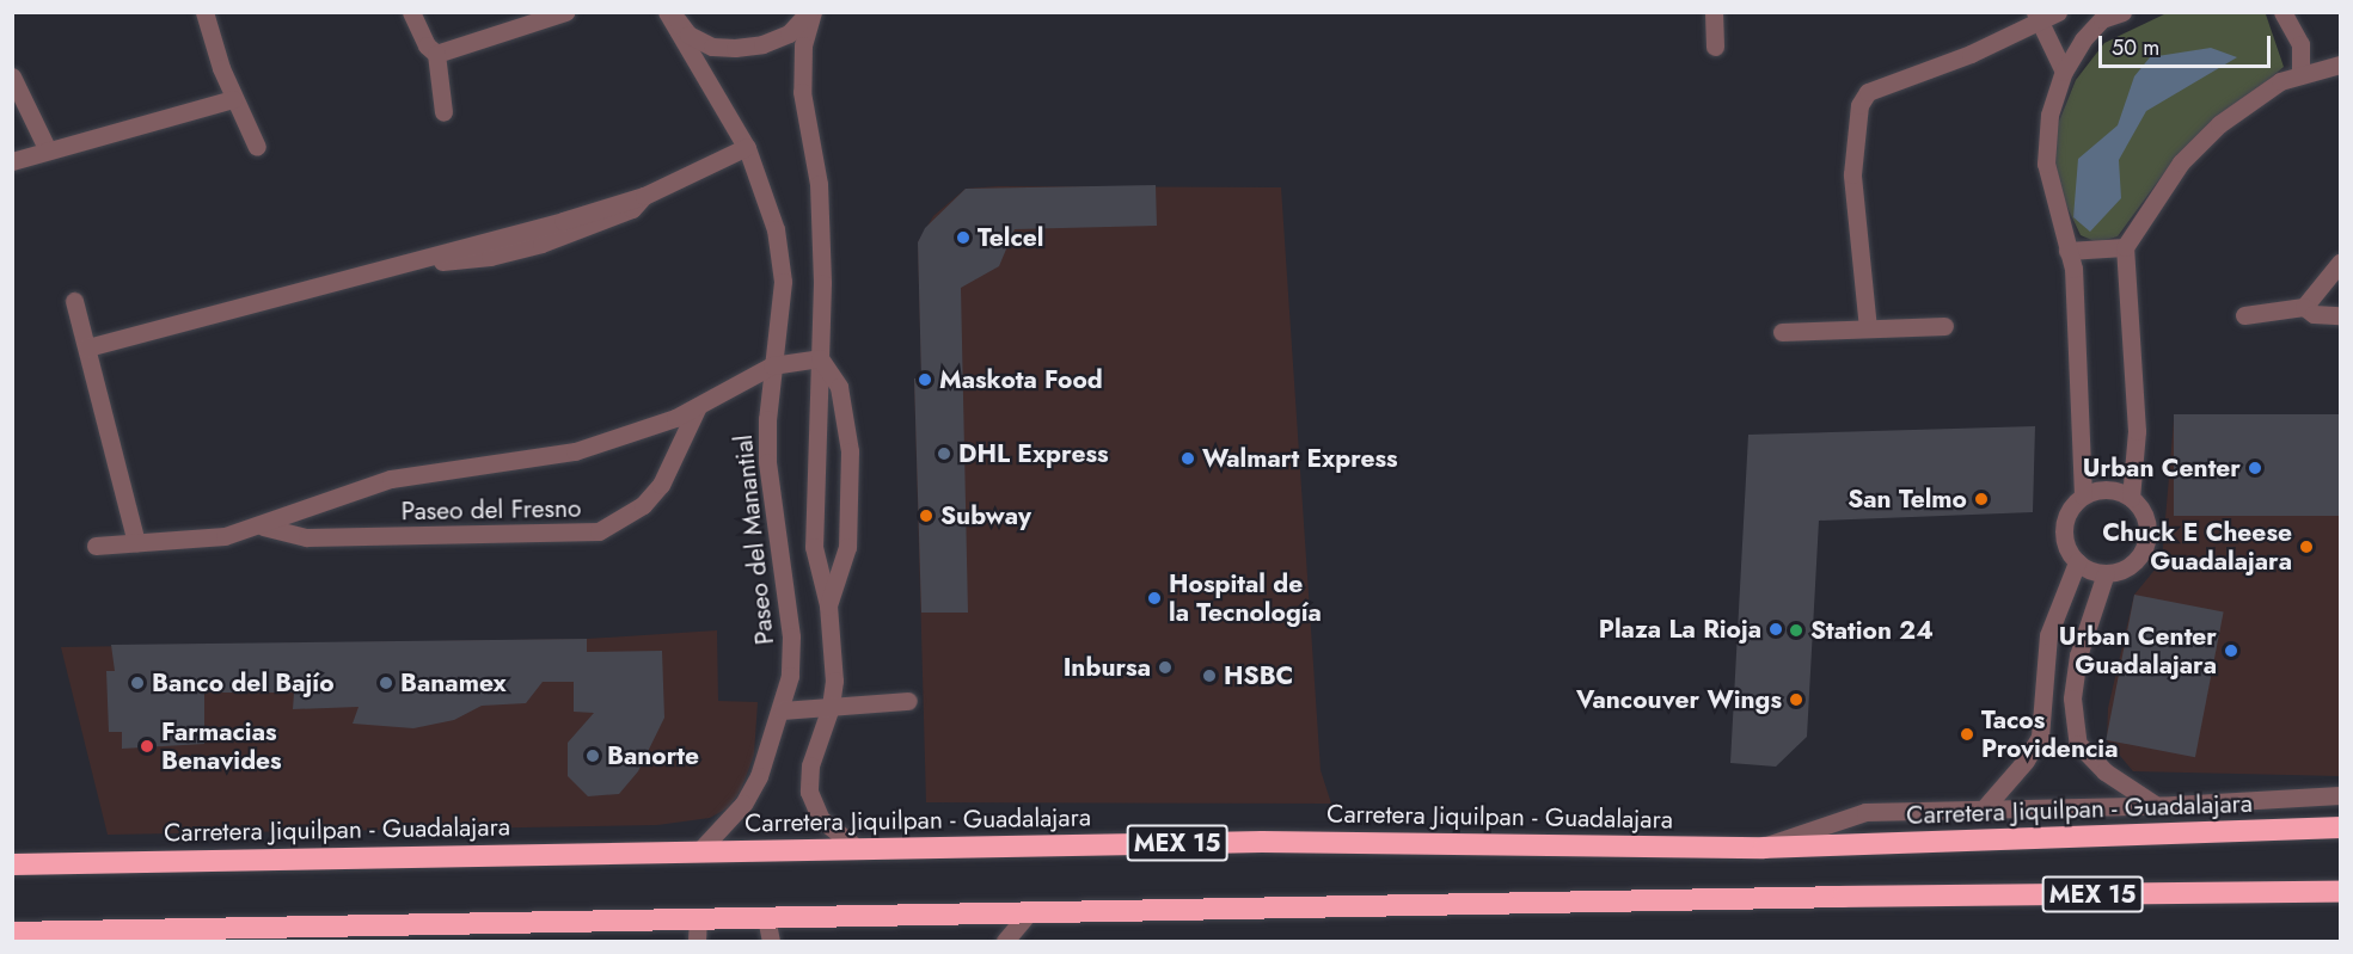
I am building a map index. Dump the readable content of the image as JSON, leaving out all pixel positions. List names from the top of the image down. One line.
{"streets":{"highway":["Carretera Jiquilpan - Guadalajara","MEX 15"],"street":["Paseo del Fresno","Paseo del Manantial"]},"crossings":[["Paseo del Fresno","Paseo del Manantial"],["Paseo del Manantial","Carretera Jiquilpan - Guadalajara"]],"places":["Telcel","Maskota Food","DHL Express","Walmart Express","Urban Center","San Telmo","Subway","Chuck E Cheese Guadalajara","Hospital de la Tecnología","Plaza La Rioja","Station 24","Urban Center Guadalajara","Inbursa","HSBC","Banco del Bajío","Banamex","Vancouver Wings","Tacos Providencia","Farmacias Benavides","Banorte"],"scale_bar":"50 m"}
